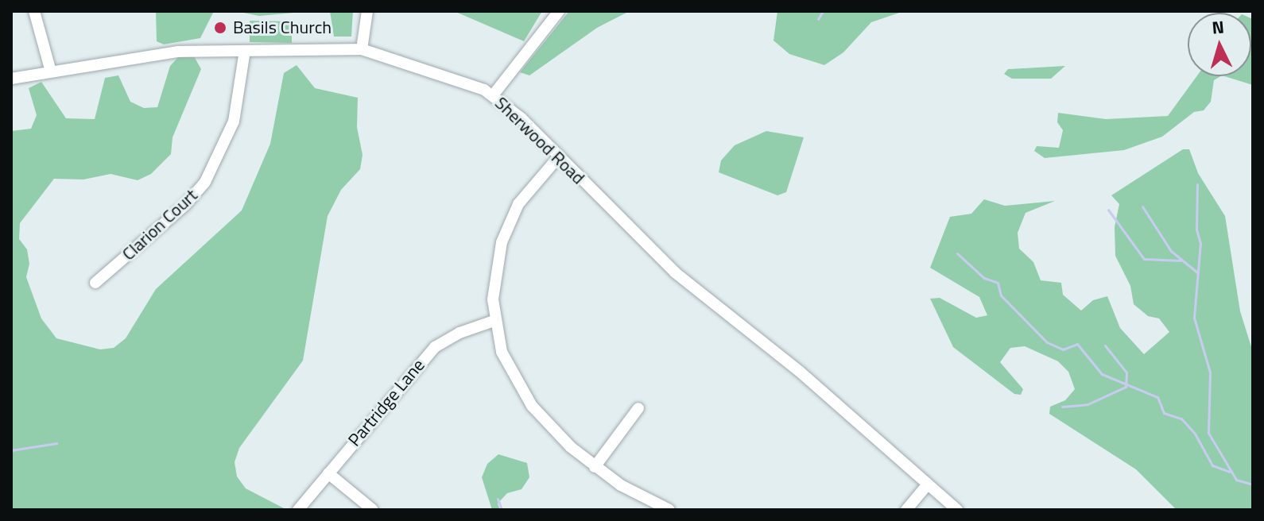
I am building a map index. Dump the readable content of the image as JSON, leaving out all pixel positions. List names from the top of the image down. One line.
{"streets":{"street":["Sherwood Road","Clarion Court","Partridge Lane"]},"crossings":[["Sherwood Road","Clarion Court"]],"places":["Basils Church"],"north":"top"}
